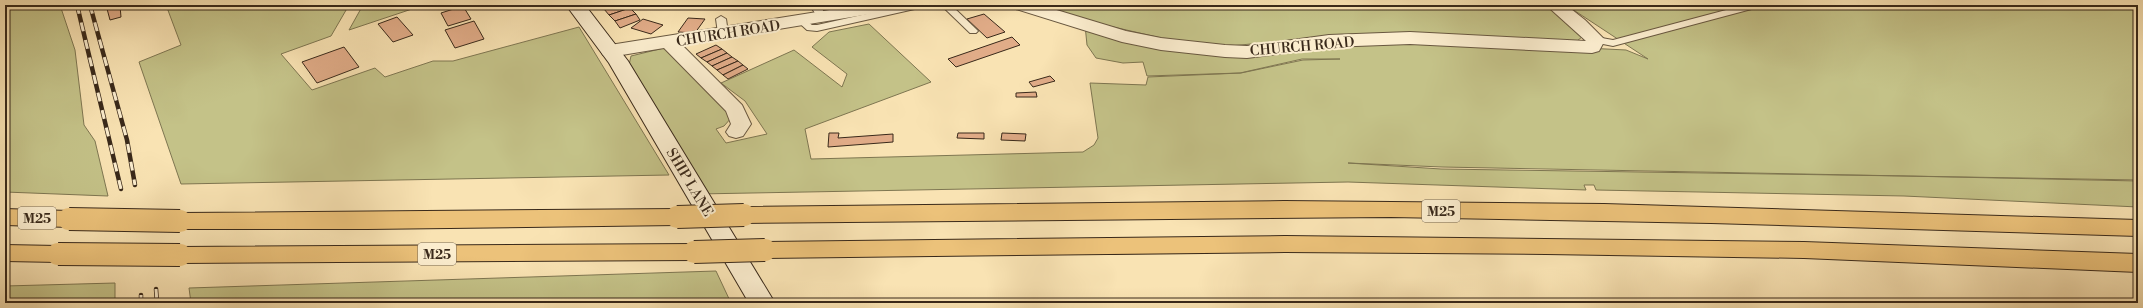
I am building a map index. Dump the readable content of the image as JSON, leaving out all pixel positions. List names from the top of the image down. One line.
{"streets":{"highway":["M25"],"street":["CHURCH ROAD","SHIP LANE"]},"crossings":[["CHURCH ROAD","SHIP LANE"]]}
